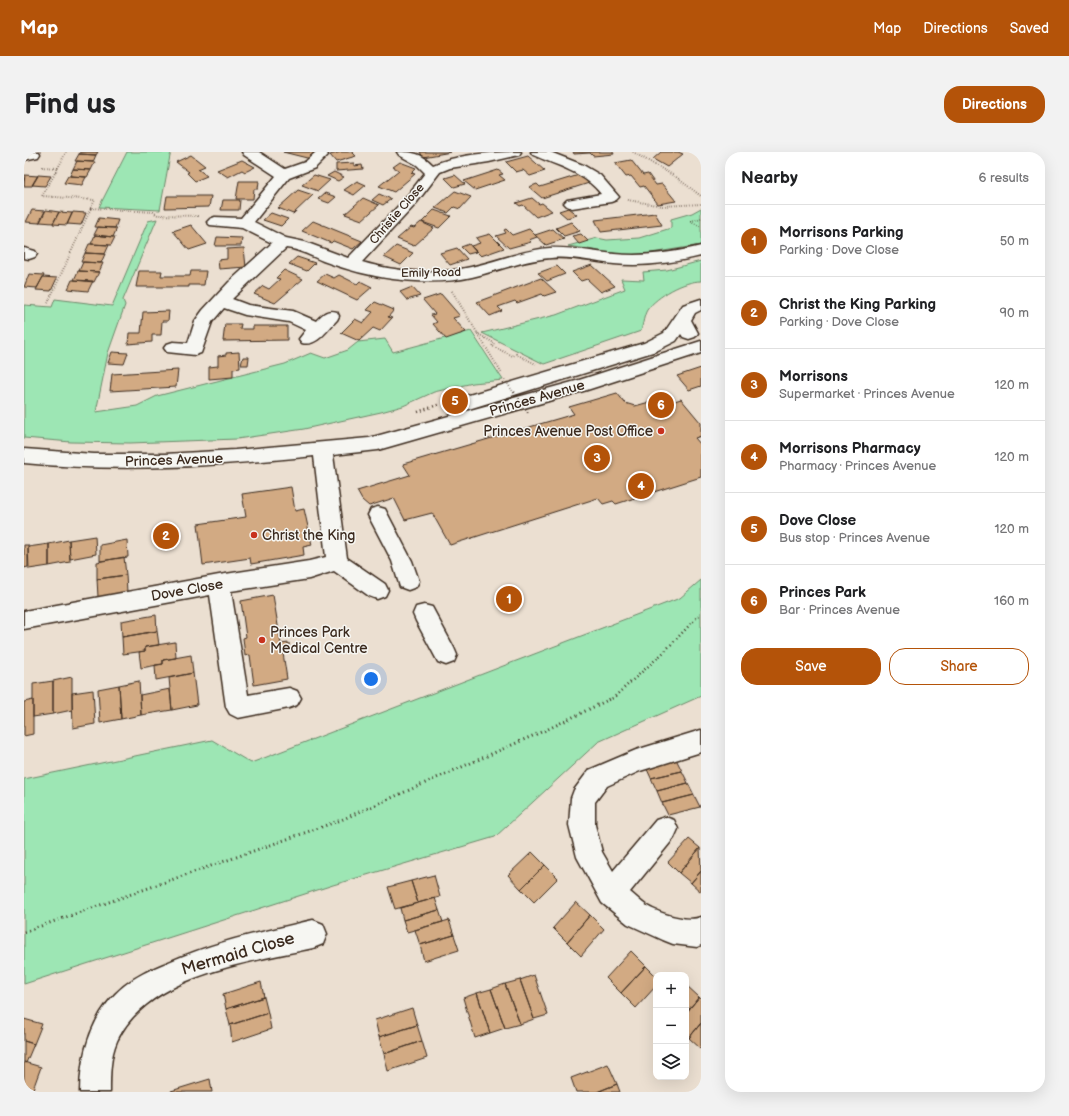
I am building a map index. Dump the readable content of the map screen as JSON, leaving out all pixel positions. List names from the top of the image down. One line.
{"streets":{"street":["Christie Close","Emily Road","Princes Avenue","Dove Close","Mermaid Close"]},"crossings":[["Christie Close","Emily Road"]],"places":["Princes Avenue Post Office","Christ the King","Princes Park Medical Centre"],"page":{"header":"Map","nav":["Map","Directions","Saved"],"buttons":["Directions",["Save","Share"]],"title":"Find us","heading":["Nearby","6 results"],"list":[{"mark":"1","name":"Morrisons Parking","note":"Parking · Dove Close","value":"50 m"},{"mark":"2","name":"Christ the King Parking","note":"Parking · Dove Close","value":"90 m"},{"mark":"3","name":"Morrisons","note":"Supermarket · Princes Avenue","value":"120 m"},{"mark":"4","name":"Morrisons Pharmacy","note":"Pharmacy · Princes Avenue","value":"120 m"},{"mark":"5","name":"Dove Close","note":"Bus stop · Princes Avenue","value":"120 m"},{"mark":"6","name":"Princes Park","note":"Bar · Princes Avenue","value":"160 m"}],"pins":["5","6","3","4","2","1"],"map_buttons":["+","−"]}}
